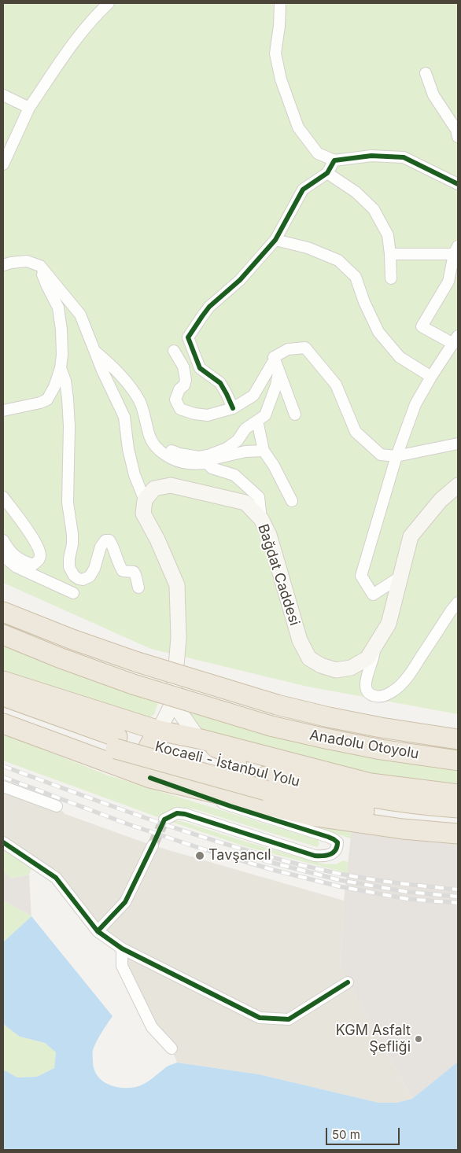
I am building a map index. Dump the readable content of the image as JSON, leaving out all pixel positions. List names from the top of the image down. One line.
{"streets":{"highway":["Anadolu Otoyolu","Kocaeli - İstanbul Yolu"],"main road":["Bağdat Caddesi"]},"places":["Tavşancıl","KGM Asfalt Şefliği"],"scale_bar":"50 m"}
